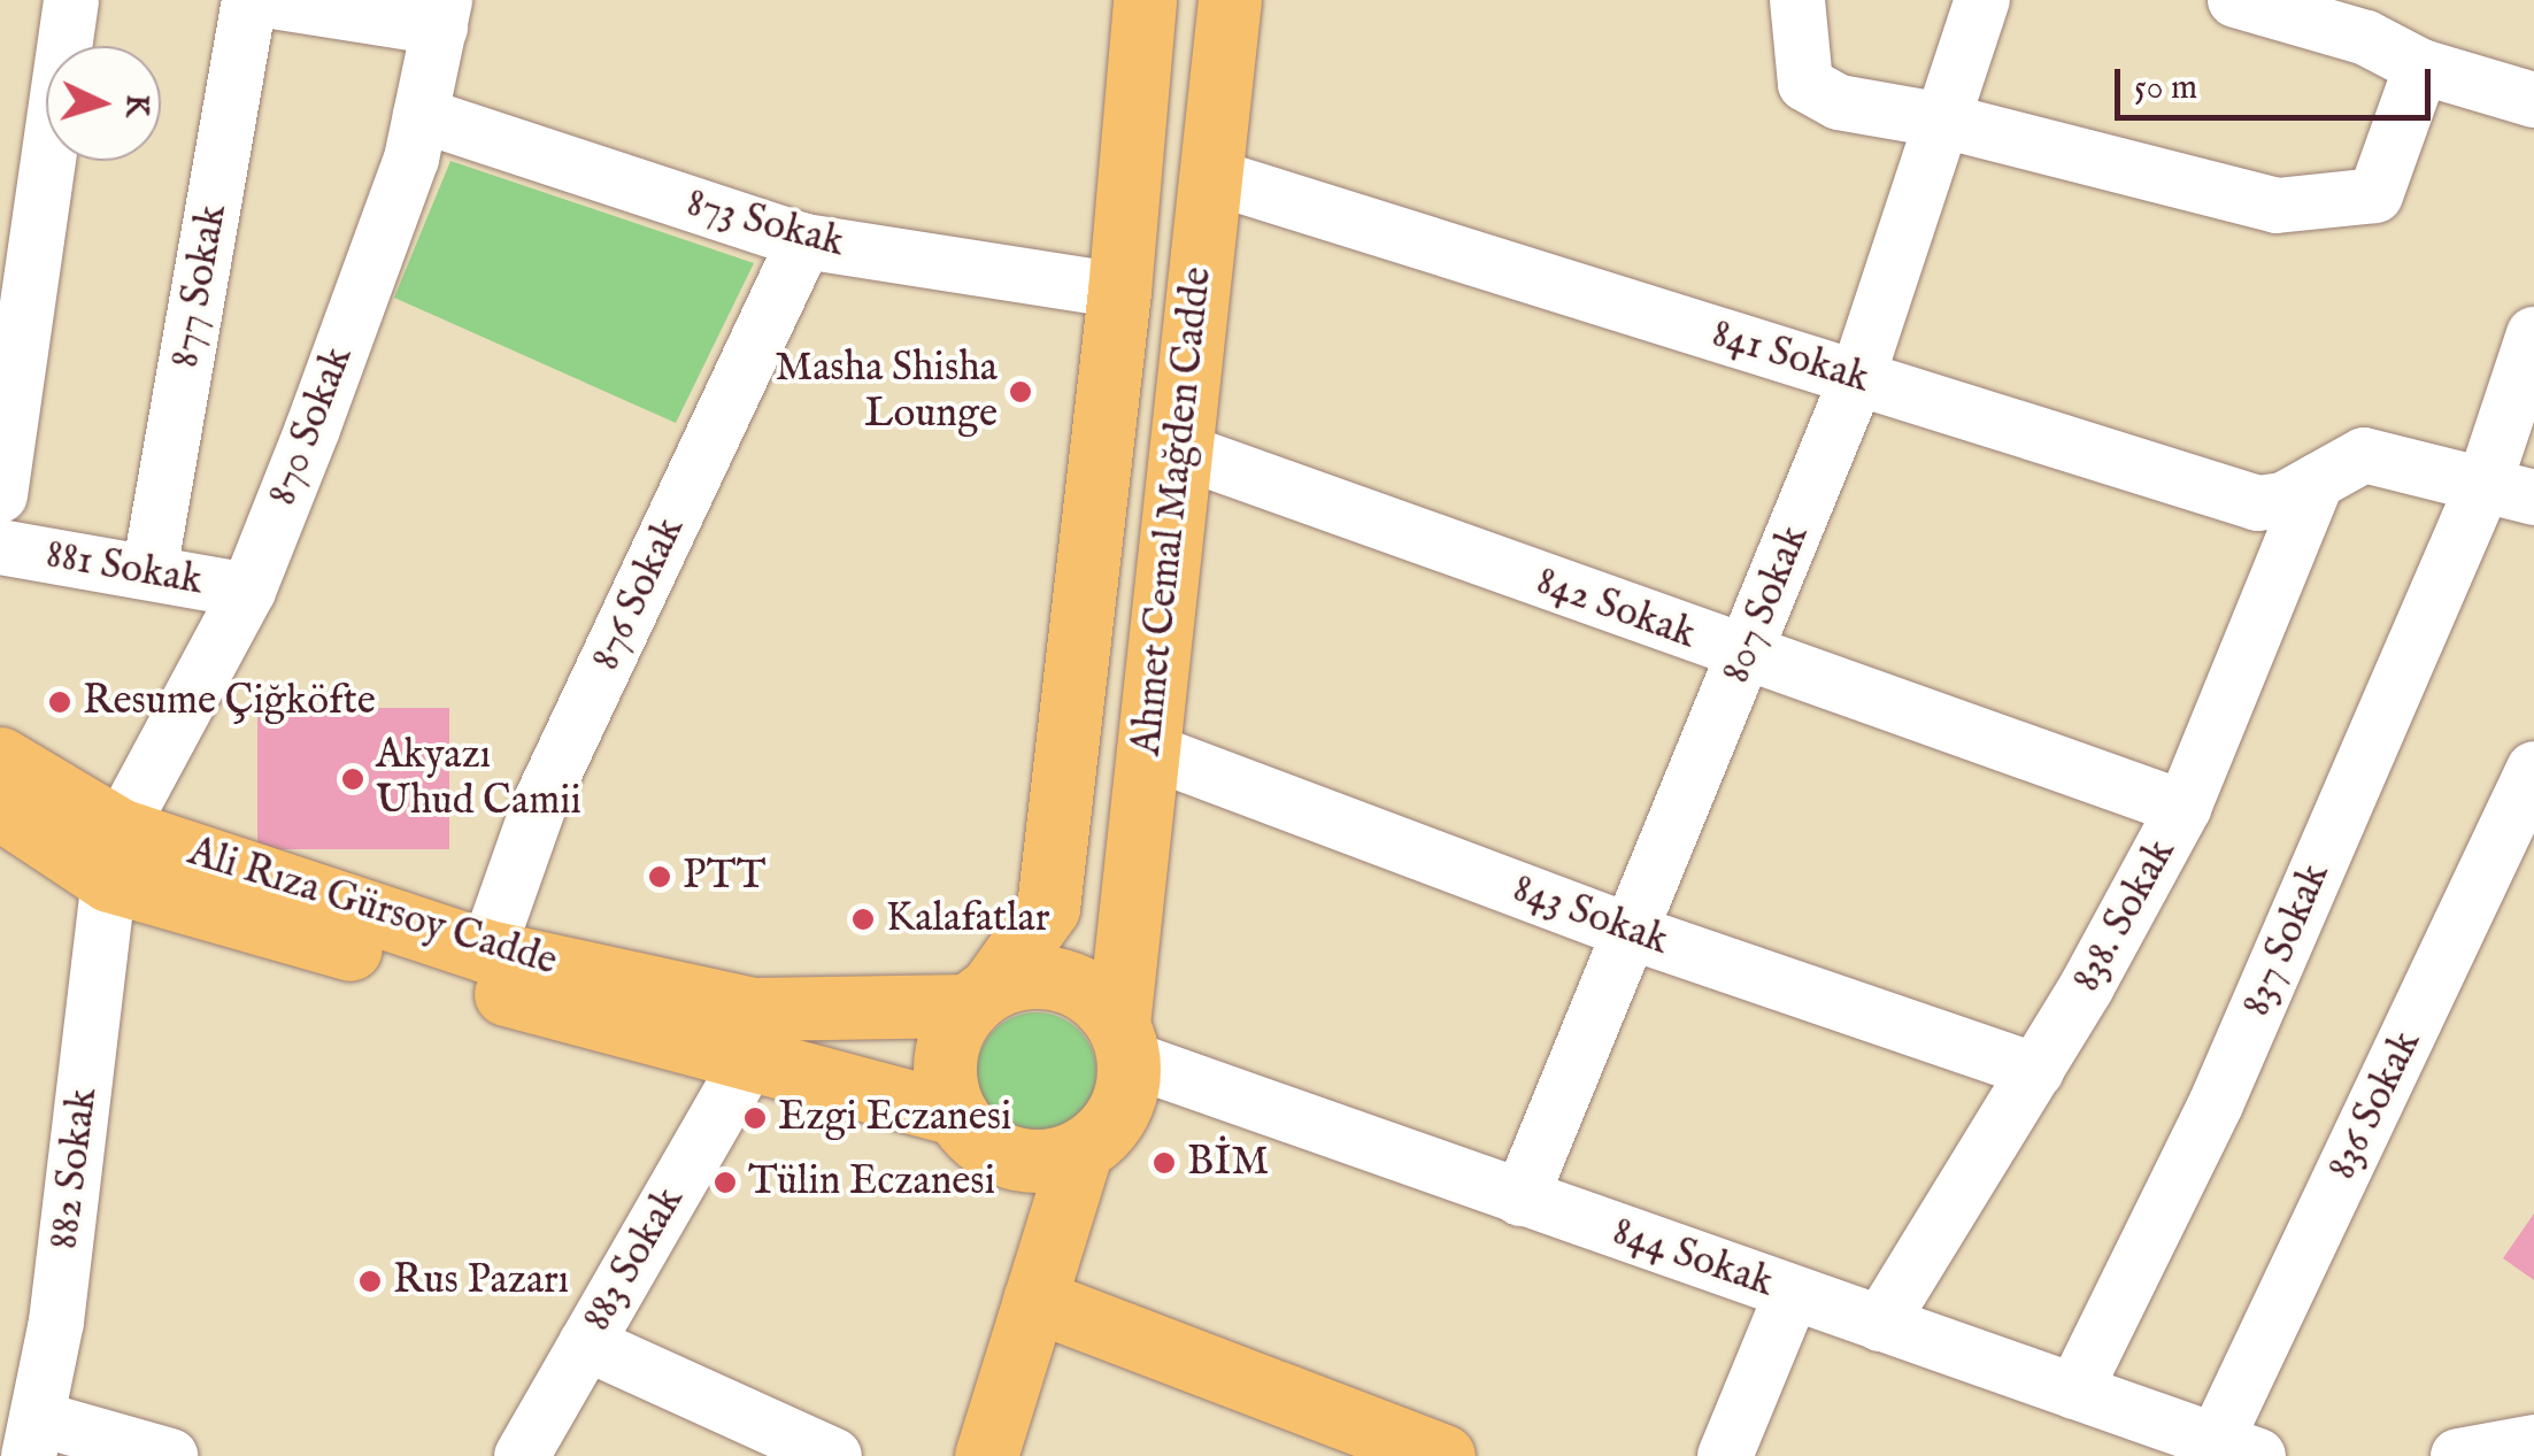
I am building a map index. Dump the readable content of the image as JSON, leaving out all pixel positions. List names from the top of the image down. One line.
{"streets":{"main road":["Ahmet Cemal Mağden Cadde","Ali Rıza Gürsoy Cadde"],"street":["873 Sokak","877 Sokak","841 Sokak","870 Sokak","881 Sokak","876 Sokak","807 Sokak","842 Sokak","843 Sokak","838. Sokak","837 Sokak","836 Sokak","882 Sokak","844 Sokak","883 Sokak"]},"crossings":[["873 Sokak","870 Sokak"],["873 Sokak","Ahmet Cemal Mağden Cadde"],["873 Sokak","876 Sokak"],["877 Sokak","881 Sokak"],["841 Sokak","Ahmet Cemal Mağden Cadde"],["841 Sokak","807 Sokak"],["841 Sokak","838. Sokak"],["841 Sokak","837 Sokak"],["870 Sokak","881 Sokak"],["870 Sokak","Ali Rıza Gürsoy Cadde"],["870 Sokak","882 Sokak"],["Ahmet Cemal Mağden Cadde","842 Sokak"],["Ahmet Cemal Mağden Cadde","Ali Rıza Gürsoy Cadde"],["Ahmet Cemal Mağden Cadde","843 Sokak"],["Ahmet Cemal Mağden Cadde","844 Sokak"],["876 Sokak","Ali Rıza Gürsoy Cadde"],["807 Sokak","842 Sokak"],["807 Sokak","843 Sokak"],["807 Sokak","844 Sokak"],["842 Sokak","838. Sokak"],["Ali Rıza Gürsoy Cadde","882 Sokak"],["Ali Rıza Gürsoy Cadde","844 Sokak"],["Ali Rıza Gürsoy Cadde","883 Sokak"],["843 Sokak","838. Sokak"],["838. Sokak","844 Sokak"],["837 Sokak","844 Sokak"],["836 Sokak","844 Sokak"]],"places":["Masha Shisha Lounge","Resume Çiğköfte","Akyazı Uhud Camii","PTT","Kalafatlar","Ezgi Eczanesi","BİM","Tülin Eczanesi","Rus Pazarı"],"scale_bar":"50 m","north":"right"}
